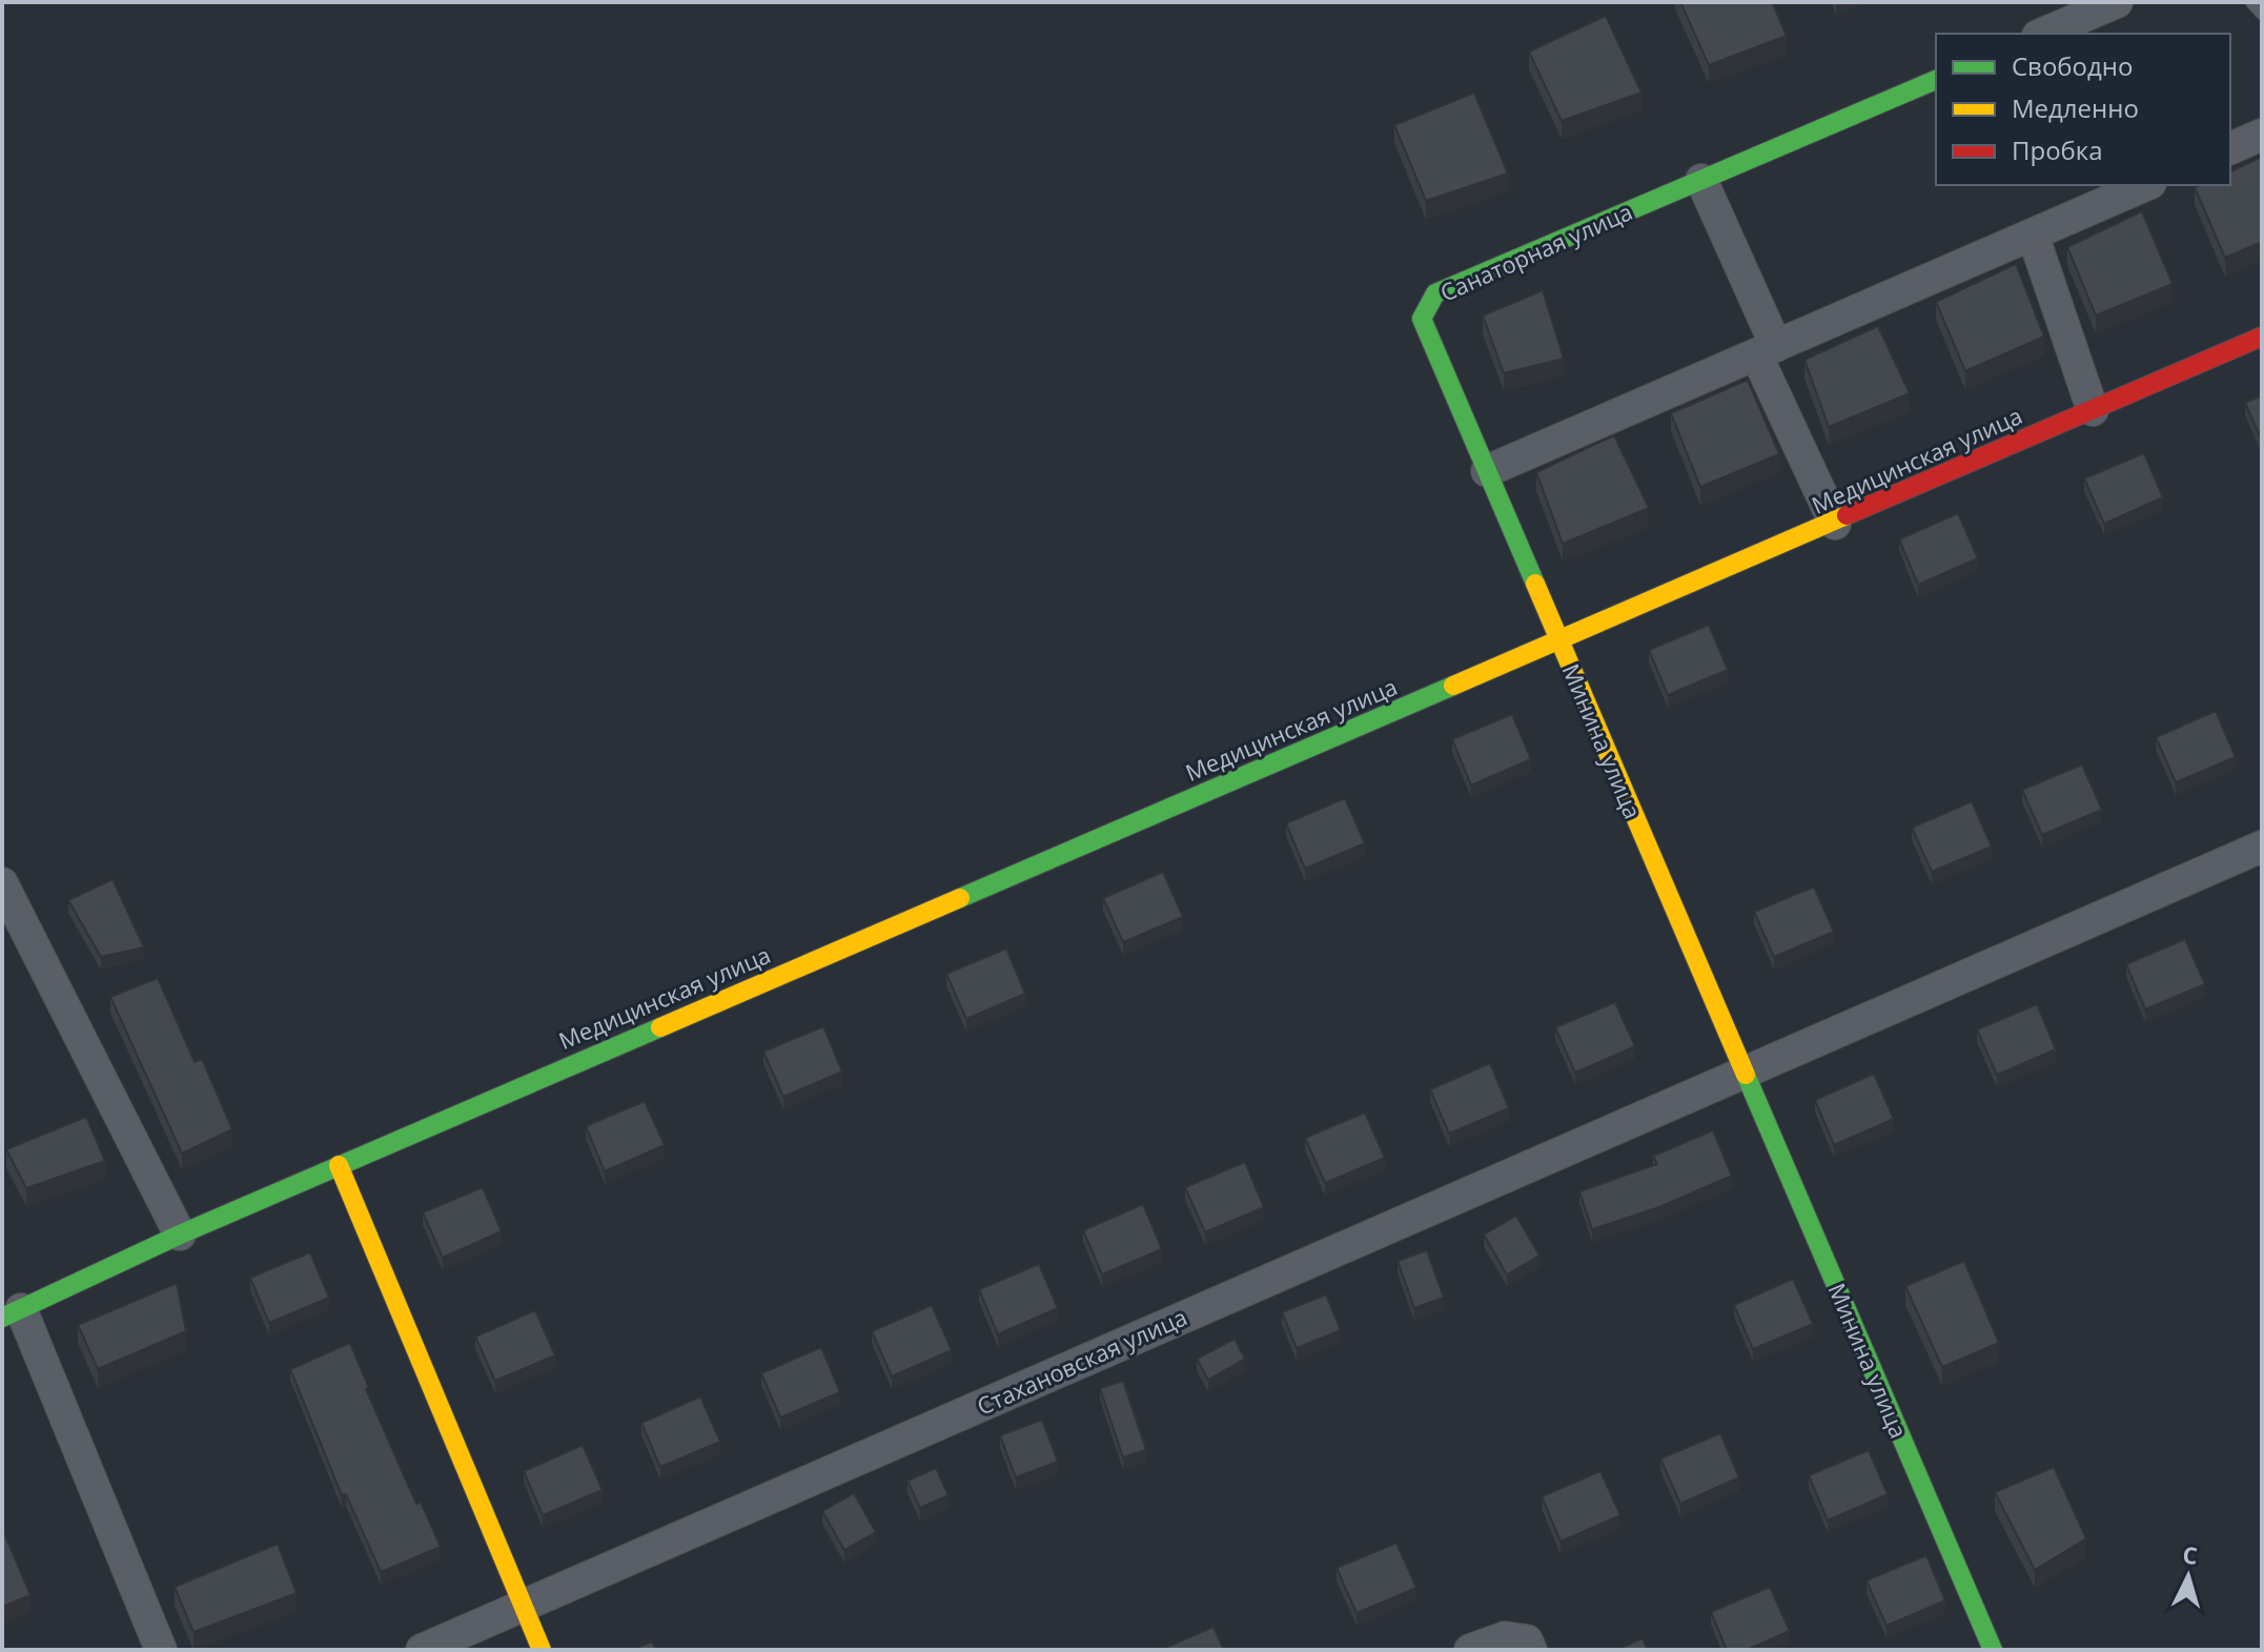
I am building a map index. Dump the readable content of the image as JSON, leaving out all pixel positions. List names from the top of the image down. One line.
{"streets":{"street":["Санаторная улица","Медицинская улица","Минина улица","Стахановская улица"]},"crossings":[["Санаторная улица","Медицинская улица"],["Санаторная улица","Минина улица"],["Медицинская улица","Минина улица"],["Минина улица","Стахановская улица"]],"legend":["Свободно","Медленно","Пробка"],"north":"top"}
